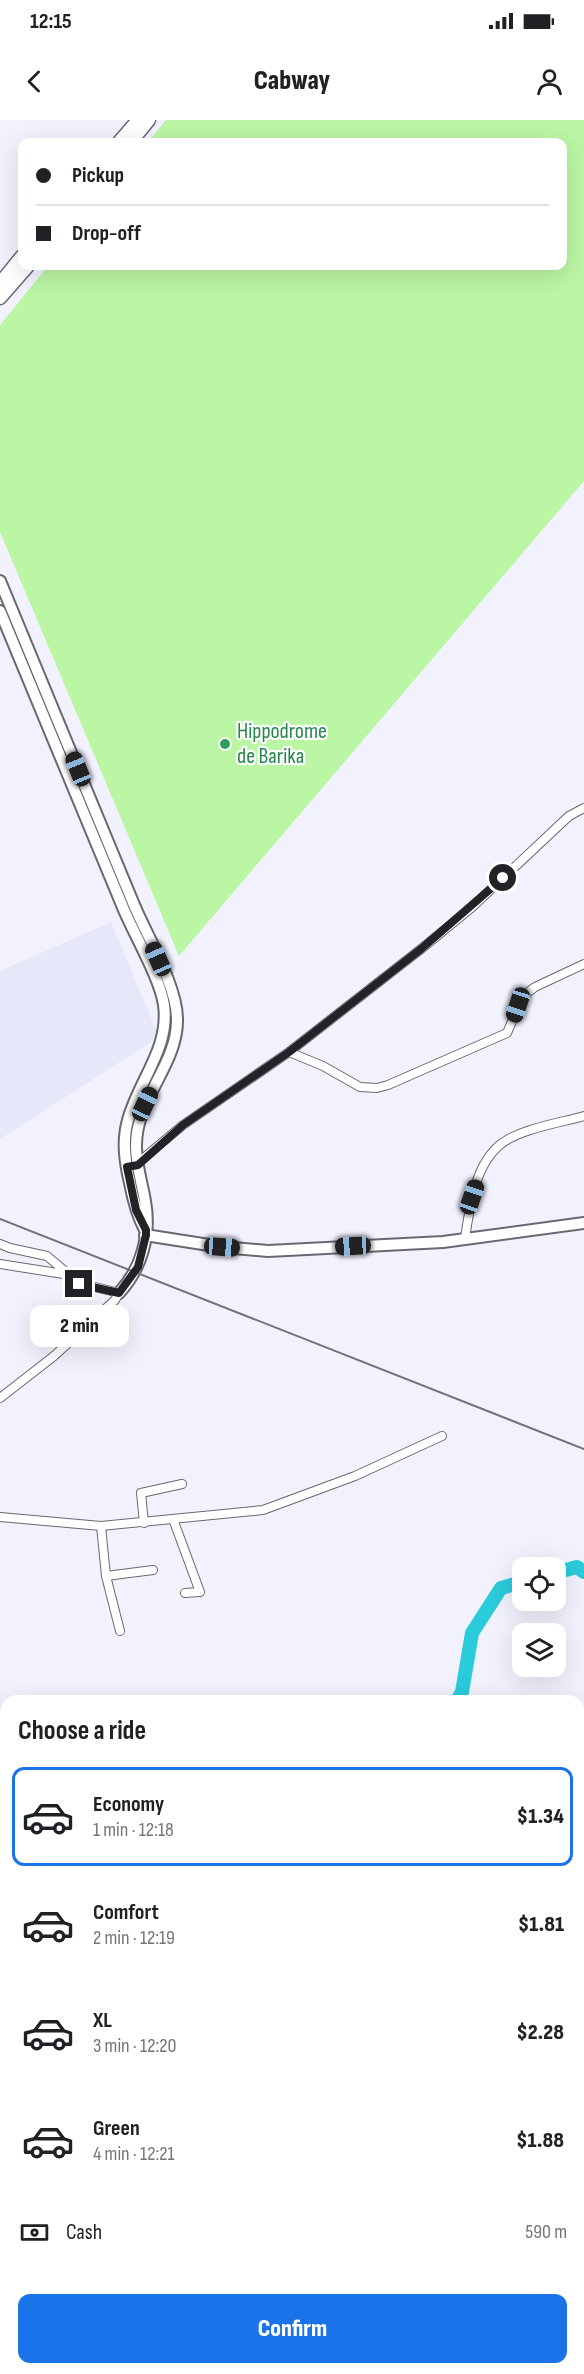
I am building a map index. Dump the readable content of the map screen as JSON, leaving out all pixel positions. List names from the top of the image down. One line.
{"places":["Hippodrome de Barika"],"page":{"status":"12:15","header":"Cabway","banner":["Pickup","Drop-off"],"bubble":"2 min","heading":"Choose a ride","list":[{"name":"Economy","note":"1 min · 12:18","value":"$1.34"},{"name":"Comfort","note":"2 min · 12:19","value":"$1.81"},{"name":"XL","note":"3 min · 12:20","value":"$2.28"},{"name":"Green","note":"4 min · 12:21","value":"$1.88"}],"pay":["Cash","590 m"],"buttons":"Confirm"}}
